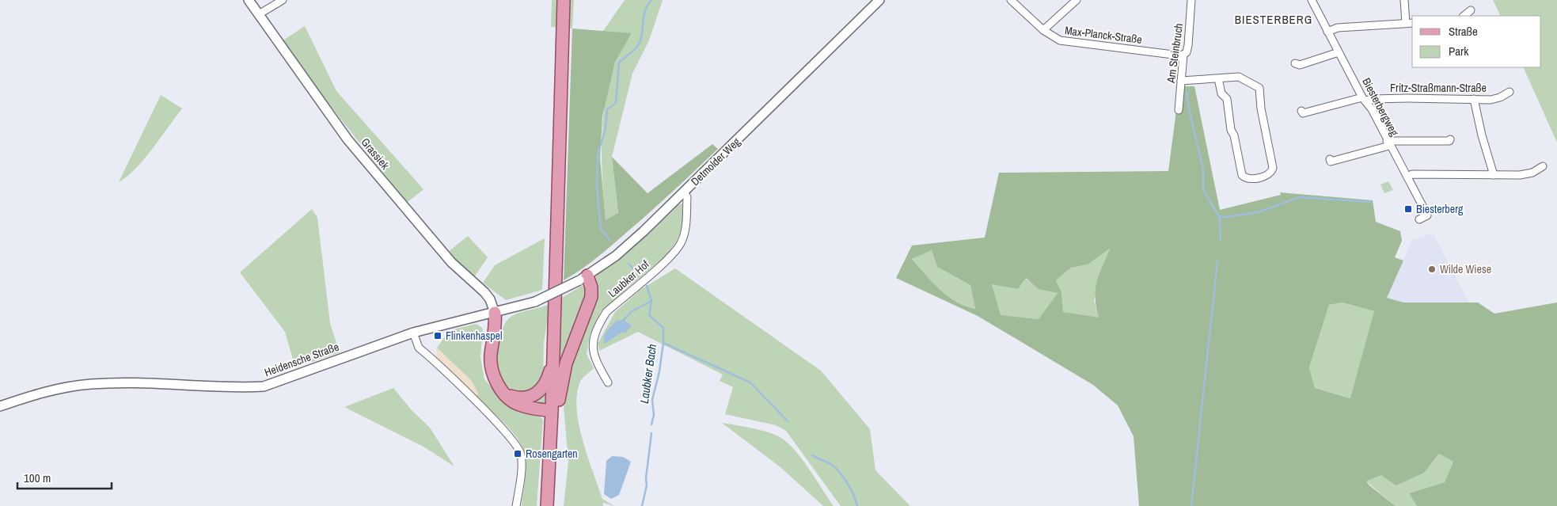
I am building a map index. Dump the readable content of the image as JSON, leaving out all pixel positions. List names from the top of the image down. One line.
{"streets":{"street":["Max-Planck-Straße","Am Steinbruch","Fritz-Straßmann-Straße","Biesterbergweg","Grassiek","Detmolder Weg","Laubker Hof","Heidensche Straße"]},"crossings":[["Max-Planck-Straße","Am Steinbruch"],["Fritz-Straßmann-Straße","Biesterbergweg"],["Grassiek","Heidensche Straße"],["Detmolder Weg","Laubker Hof"],["Detmolder Weg","Heidensche Straße"]],"districts":["BIESTERBERG"],"water":["Laubker Bach"],"places":{"transit":["Biesterberg","Flinkenhaspel","Rosengarten"],"other":["Wilde Wiese"]},"legend":["Straße","Park"],"scale_bar":"100 m"}
